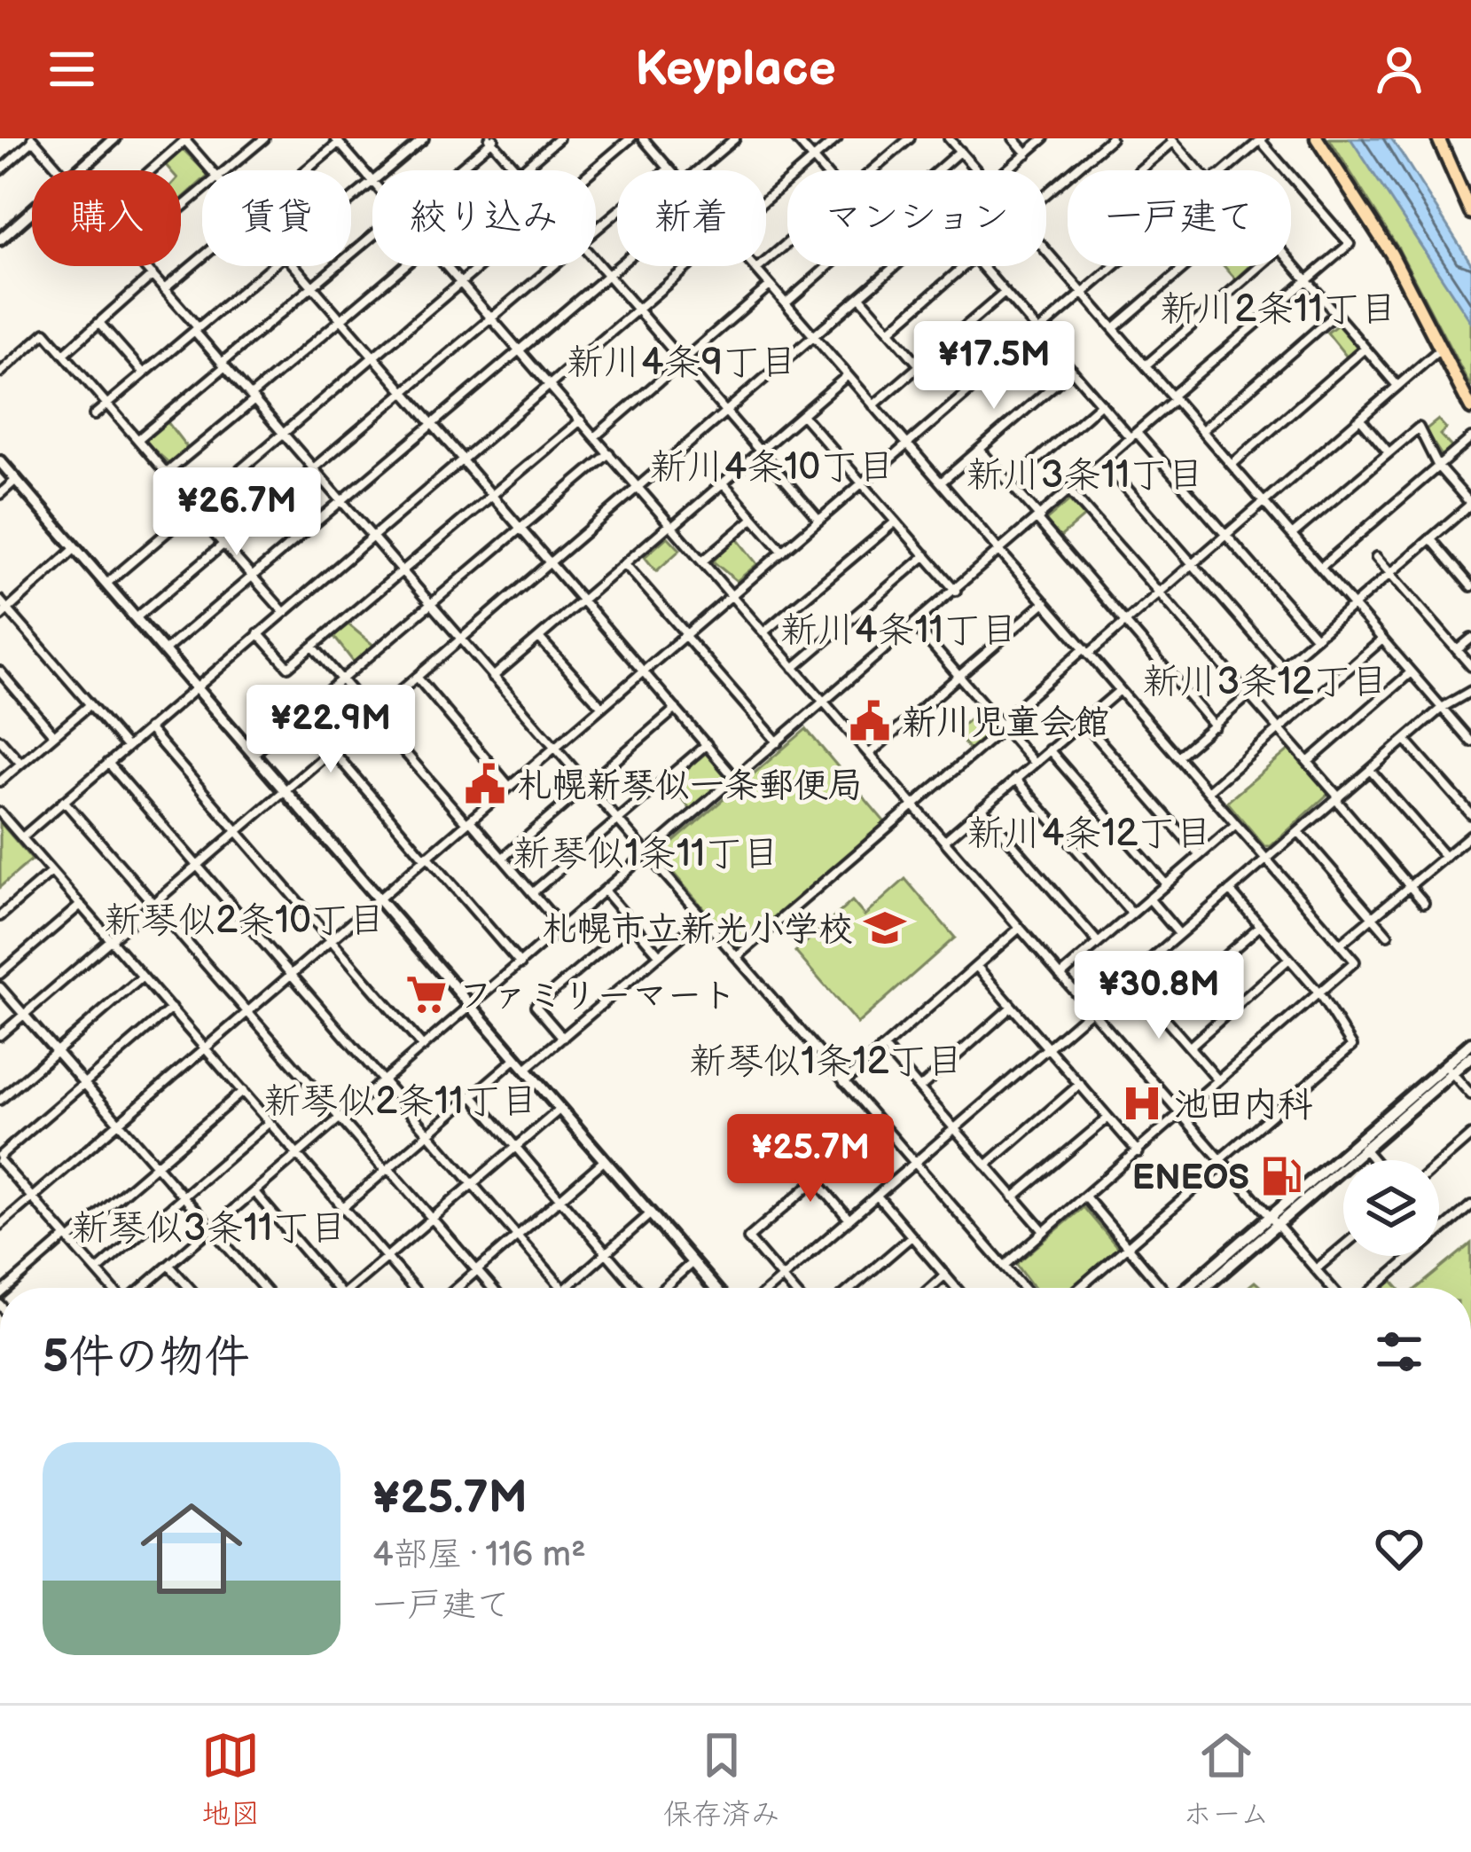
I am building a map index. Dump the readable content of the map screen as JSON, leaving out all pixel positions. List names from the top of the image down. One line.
{"districts":["新川2条11丁目","新川4条9丁目","新川4条10丁目","新川3条11丁目","新川4条11丁目","新川3条12丁目","新川4条12丁目","新琴似1条11丁目","新琴似2条10丁目","新琴似1条12丁目","新琴似2条11丁目","新琴似3条11丁目"],"places":{"public building":["新川児童会館","札幌新琴似一条郵便局"],"school or university":["札幌市立新光小学校"],"supermarket":["ファミリーマート"],"hospital":["池田内科"],"fuel station":["ENEOS"]},"page":{"header":"Keyplace","chip":["購入","賃貸","絞り込み","新着","マンション","一戸建て"],"price":["¥17.5M","¥26.7M","¥22.9M","¥30.8M","¥25.7M"],"heading":"5件の物件","list":[{"name":"¥25.7M","note":"4部屋 · 116 m² · 一戸建て"}],"tabs":["地図","保存済み","ホーム"]}}
